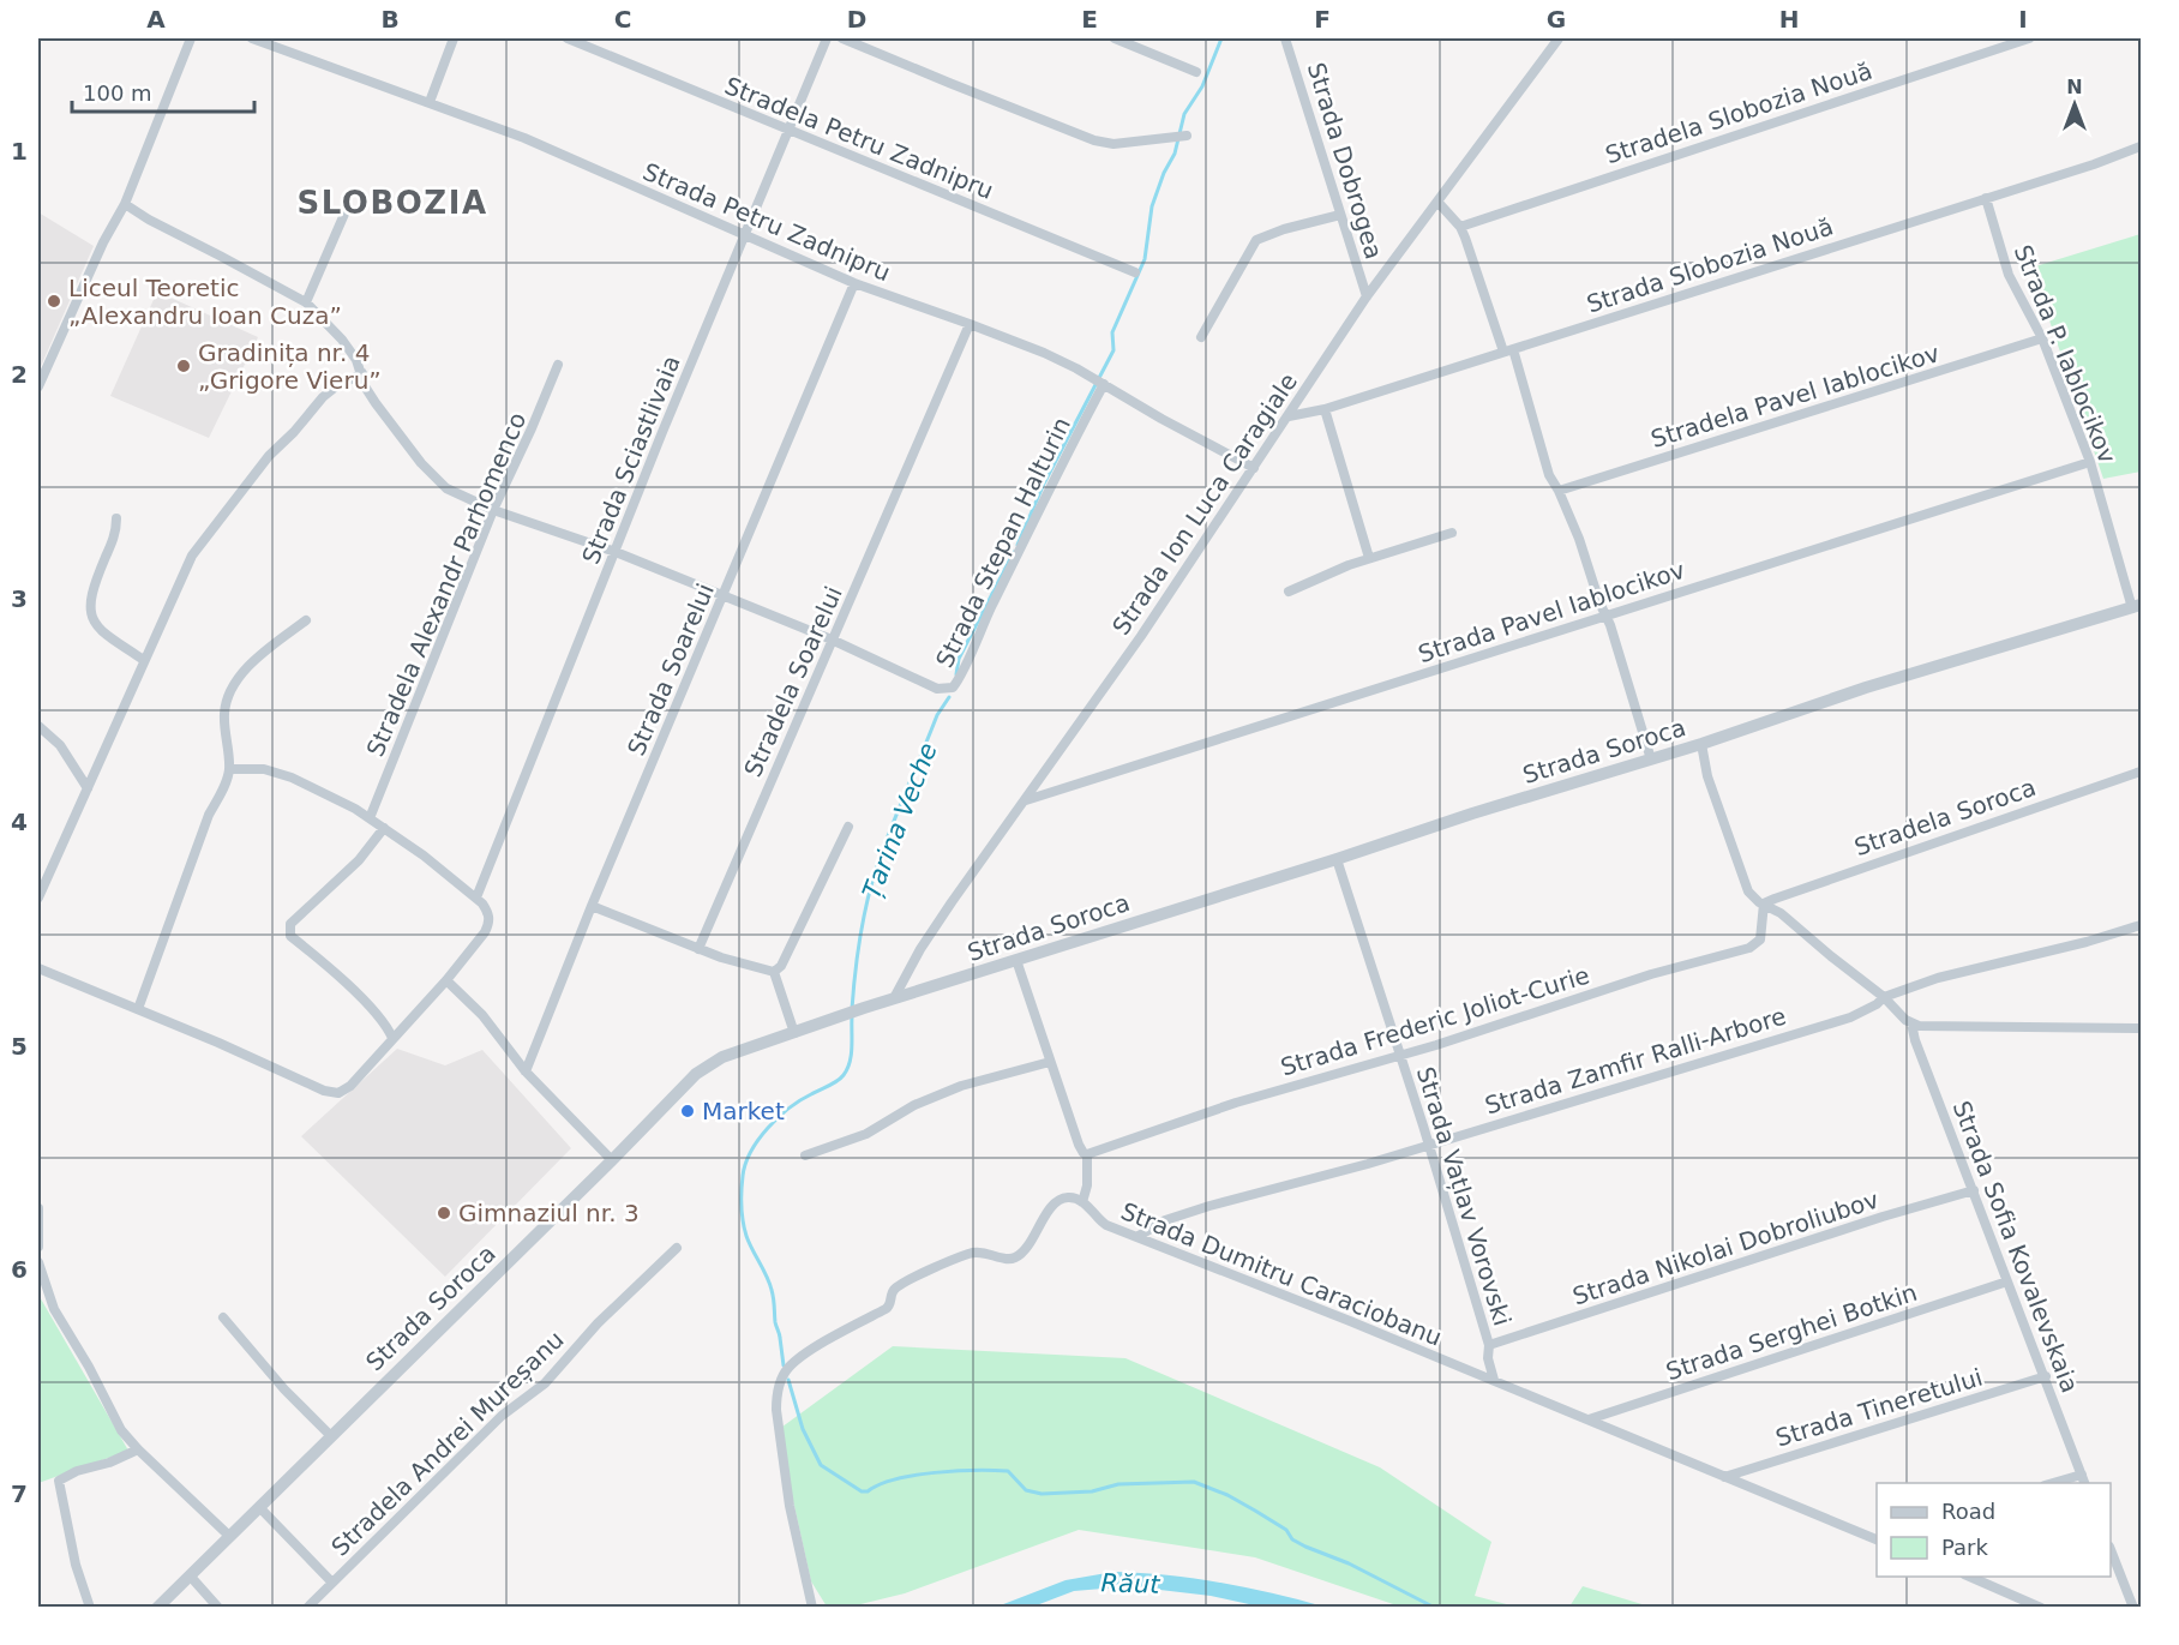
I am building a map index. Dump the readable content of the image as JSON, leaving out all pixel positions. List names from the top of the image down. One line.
{"streets":{"street":["Stradela Slobozia Nouă","Stradela Petru Zadnipru","Strada Dobrogea","Strada Petru Zadnipru","Strada Slobozia Nouă","Strada P. Iablocikov","Stradela Pavel Iablocikov","Strada Sciastlivaia","Strada Ion Luca Caragiale","Strada Stepan Halturin","Stradela Alexandr Parhomenco","Strada Pavel Iablocikov","Strada Soarelui","Stradela Soarelui","Strada Soroca","Stradela Sorocа","Strada Frederic Joliot-Curie","Strada Zamfir Ralli-Arbore","Strada Vațlav Vorovski","Strada Sofia Kovalevskaia","Strada Nikolai Dobroliubov","Strada Dumitru Caraciobanu","Strada Serghei Botkin","Strada Tineretului","Stradela Andrei Mureșanu"]},"crossings":[["Stradela Petru Zadnipru","Strada Sciastlivaia"],["Strada Dobrogea","Strada Ion Luca Caragiale"],["Strada Petru Zadnipru","Strada Sciastlivaia"],["Strada Petru Zadnipru","Strada Ion Luca Caragiale"],["Strada Petru Zadnipru","Strada Stepan Halturin"],["Strada Petru Zadnipru","Strada Soarelui"],["Strada Petru Zadnipru","Stradela Soarelui"],["Strada Slobozia Nouă","Strada P. Iablocikov"],["Strada Slobozia Nouă","Strada Ion Luca Caragiale"],["Strada P. Iablocikov","Stradela Pavel Iablocikov"],["Strada P. Iablocikov","Strada Pavel Iablocikov"],["Strada P. Iablocikov","Strada Soroca"],["Strada Ion Luca Caragiale","Strada Pavel Iablocikov"],["Strada Ion Luca Caragiale","Strada Soroca"],["Strada Stepan Halturin","Stradela Soarelui"],["Strada Soroca","Strada Vațlav Vorovski"],["Stradela Sorocа","Strada Frederic Joliot-Curie"],["Strada Frederic Joliot-Curie","Strada Vațlav Vorovski"],["Strada Zamfir Ralli-Arbore","Strada Vațlav Vorovski"],["Strada Zamfir Ralli-Arbore","Strada Dumitru Caraciobanu"],["Strada Vațlav Vorovski","Strada Nikolai Dobroliubov"],["Strada Vațlav Vorovski","Strada Dumitru Caraciobanu"],["Strada Sofia Kovalevskaia","Strada Nikolai Dobroliubov"],["Strada Sofia Kovalevskaia","Strada Serghei Botkin"],["Strada Sofia Kovalevskaia","Strada Tineretului"],["Strada Dumitru Caraciobanu","Strada Serghei Botkin"],["Strada Dumitru Caraciobanu","Strada Tineretului"]],"districts":["SLOBOZIA"],"water":["Țarina Veche","Răut"],"places":["Liceul Teoretic „Alexandru Ioan Cuza”","Gradinița nr. 4 „Grigore Vieru”","Market","Gimnaziul nr. 3"],"legend":["Road","Park"],"scale_bar":"100 m","north":"top","grid":{"columns":["A","B","C","D","E","F","G","H","I"],"rows":["1","2","3","4","5","6","7"]}}
